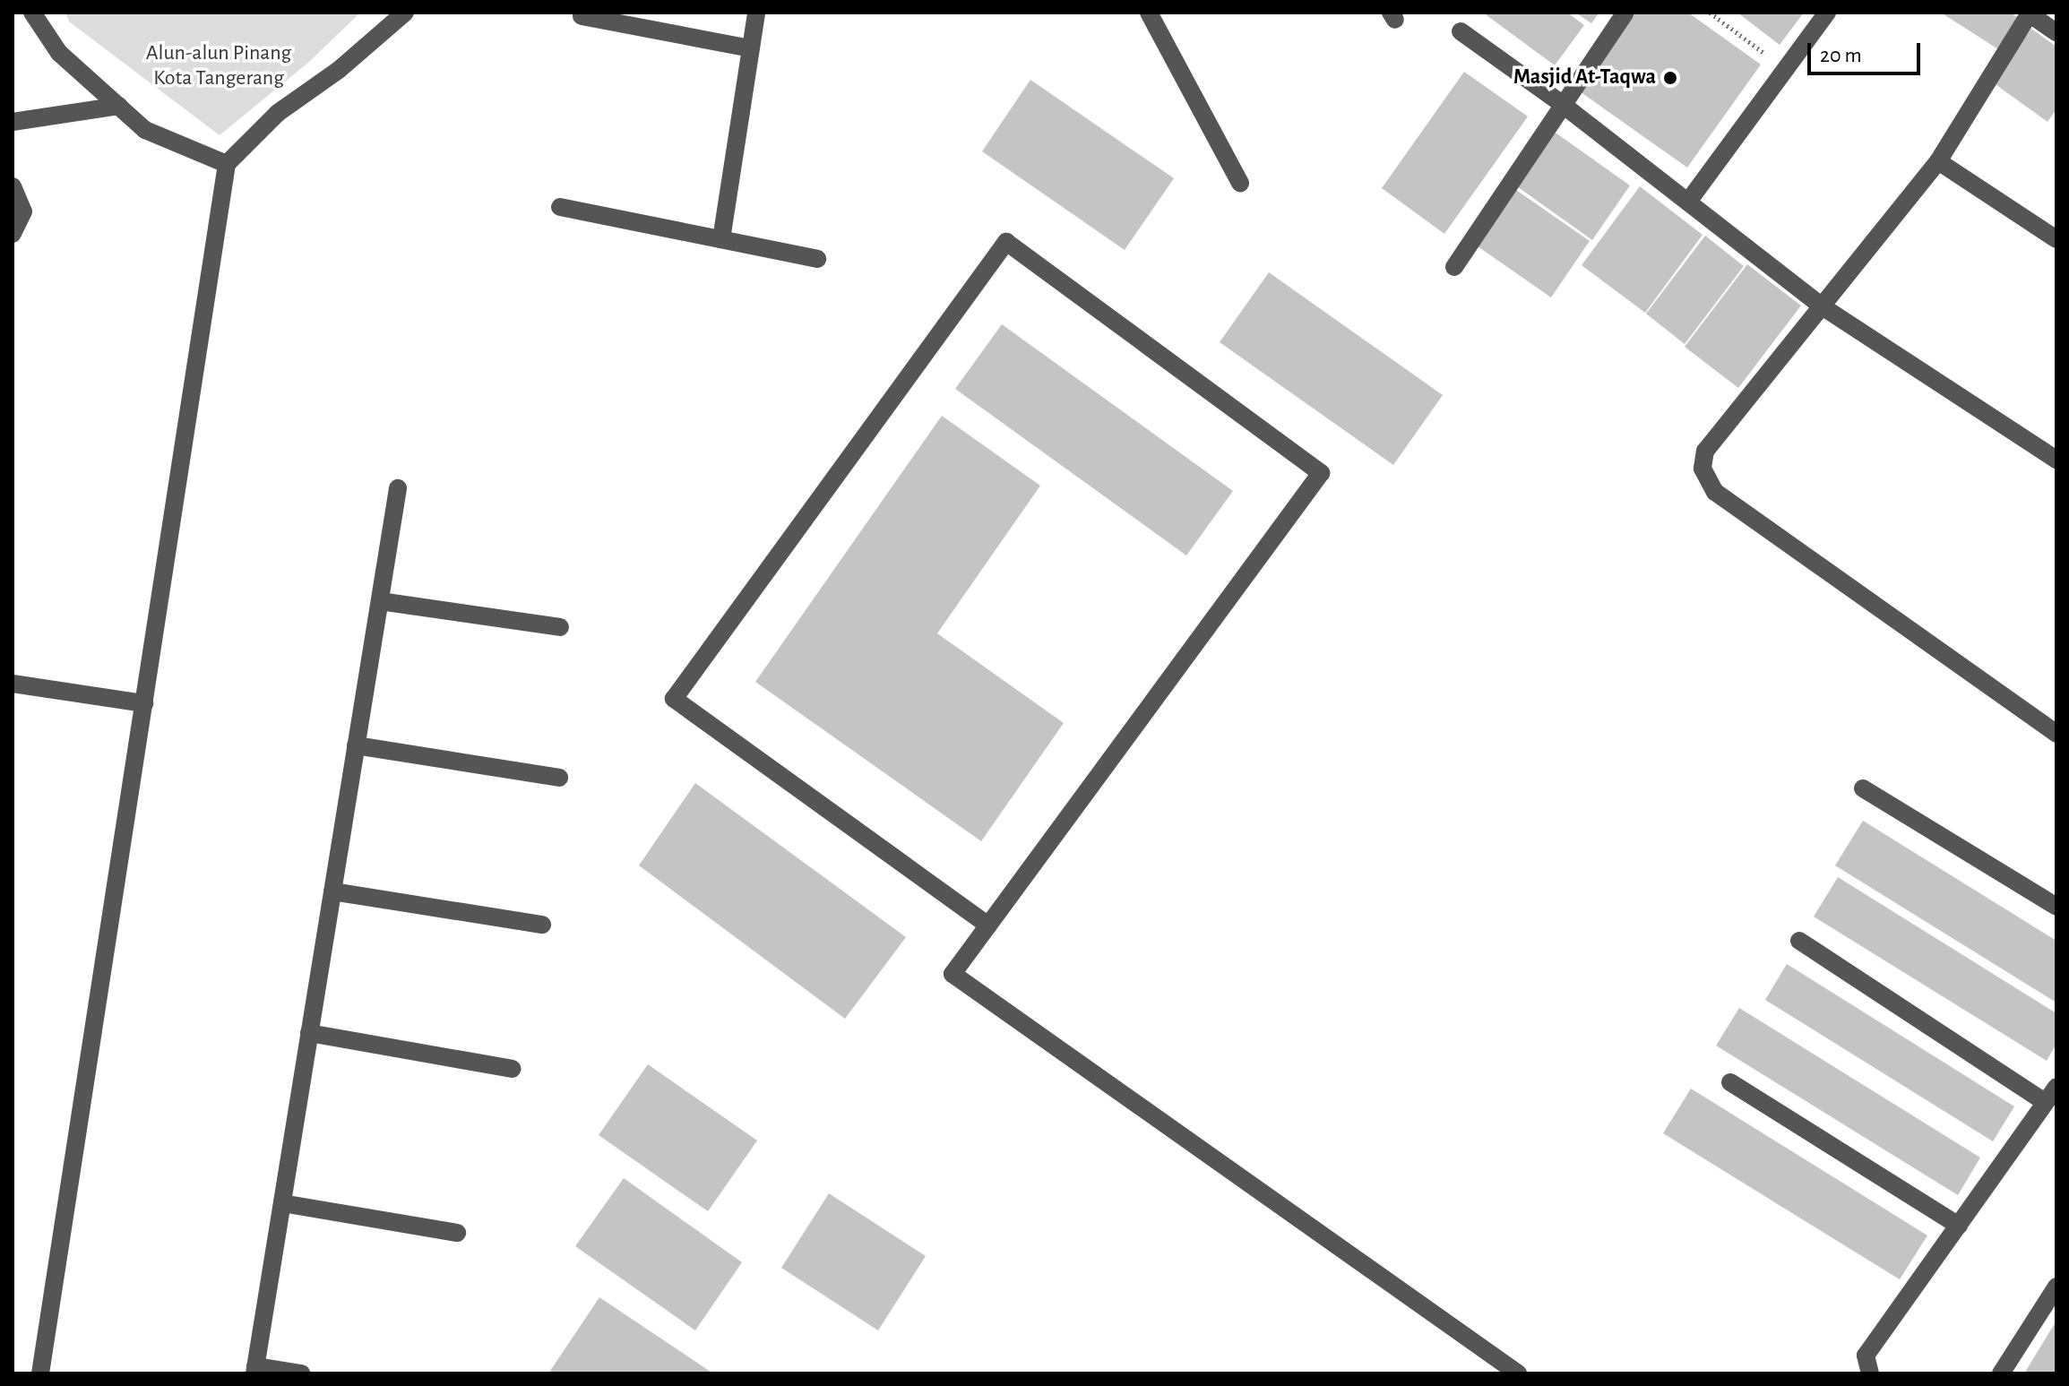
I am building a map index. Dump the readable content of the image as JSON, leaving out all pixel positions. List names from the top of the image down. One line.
{"parks":["Alun-alun Pinang Kota Tangerang"],"places":["Masjid At-Taqwa"],"scale_bar":"20 m"}
